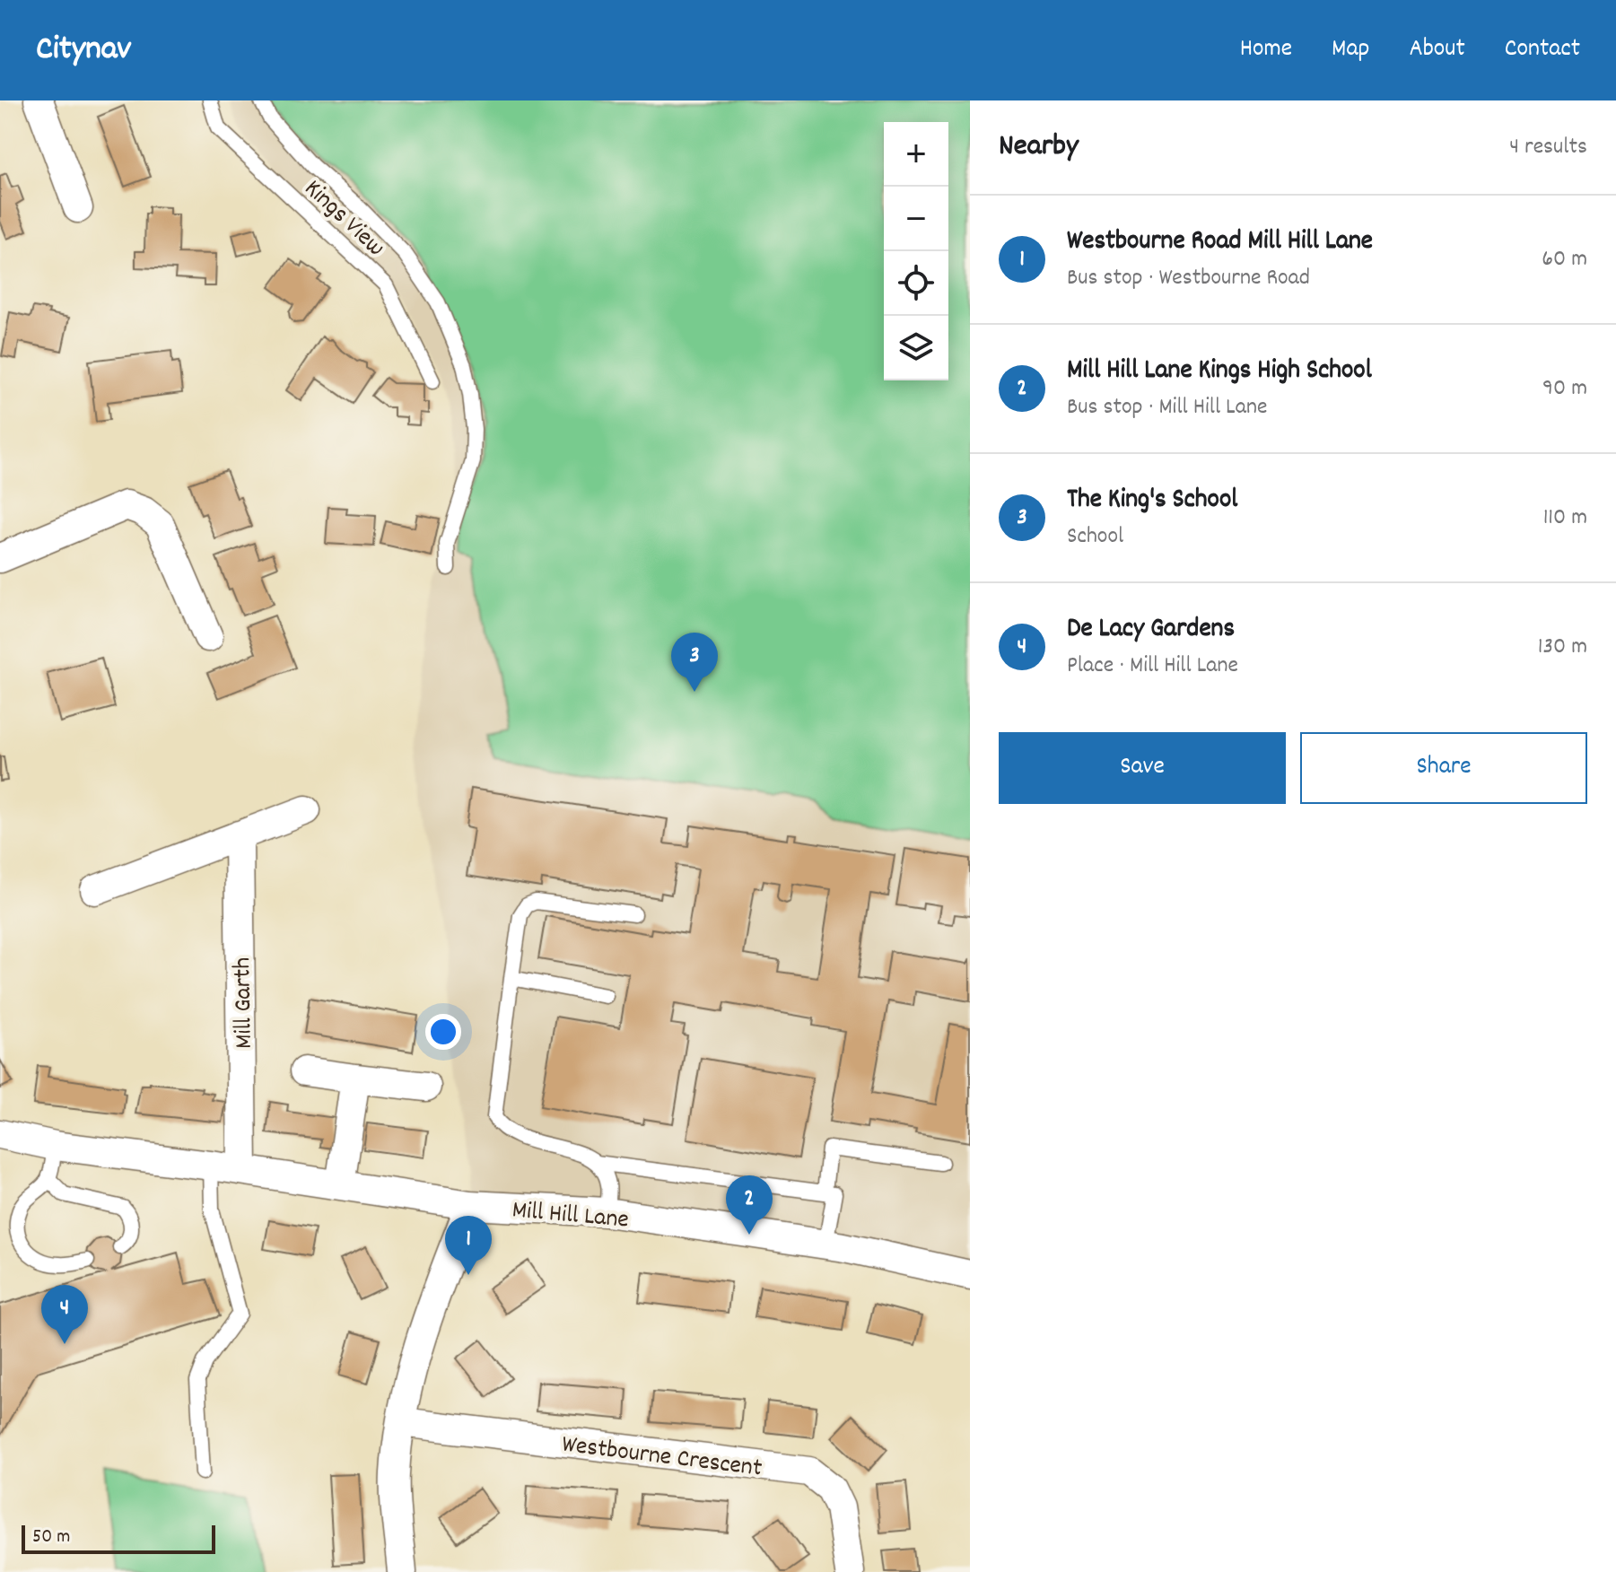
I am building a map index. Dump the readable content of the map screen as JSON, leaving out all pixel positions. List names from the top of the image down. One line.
{"streets":{"street":["Mill Garth","Mill Hill Lane","Westbourne Crescent"],"lane":["Kings View"]},"crossings":[["Mill Garth","Mill Hill Lane"]],"scale_bar":"50 m","page":{"header":"Citynav","nav":["Home","Map","About","Contact"],"heading":["Nearby","4 results"],"map_buttons":["+","−"],"list":[{"mark":"1","name":"Westbourne Road Mill Hill Lane","note":"Bus stop · Westbourne Road","value":"60 m"},{"mark":"2","name":"Mill Hill Lane Kings High School","note":"Bus stop · Mill Hill Lane","value":"90 m"},{"mark":"3","name":"The King's School","note":"School","value":"110 m"},{"mark":"4","name":"De Lacy Gardens","note":"Place · Mill Hill Lane","value":"130 m"}],"pins":["3","2","1","4"],"buttons":["Save","Share"],"scale":"50 m"}}
